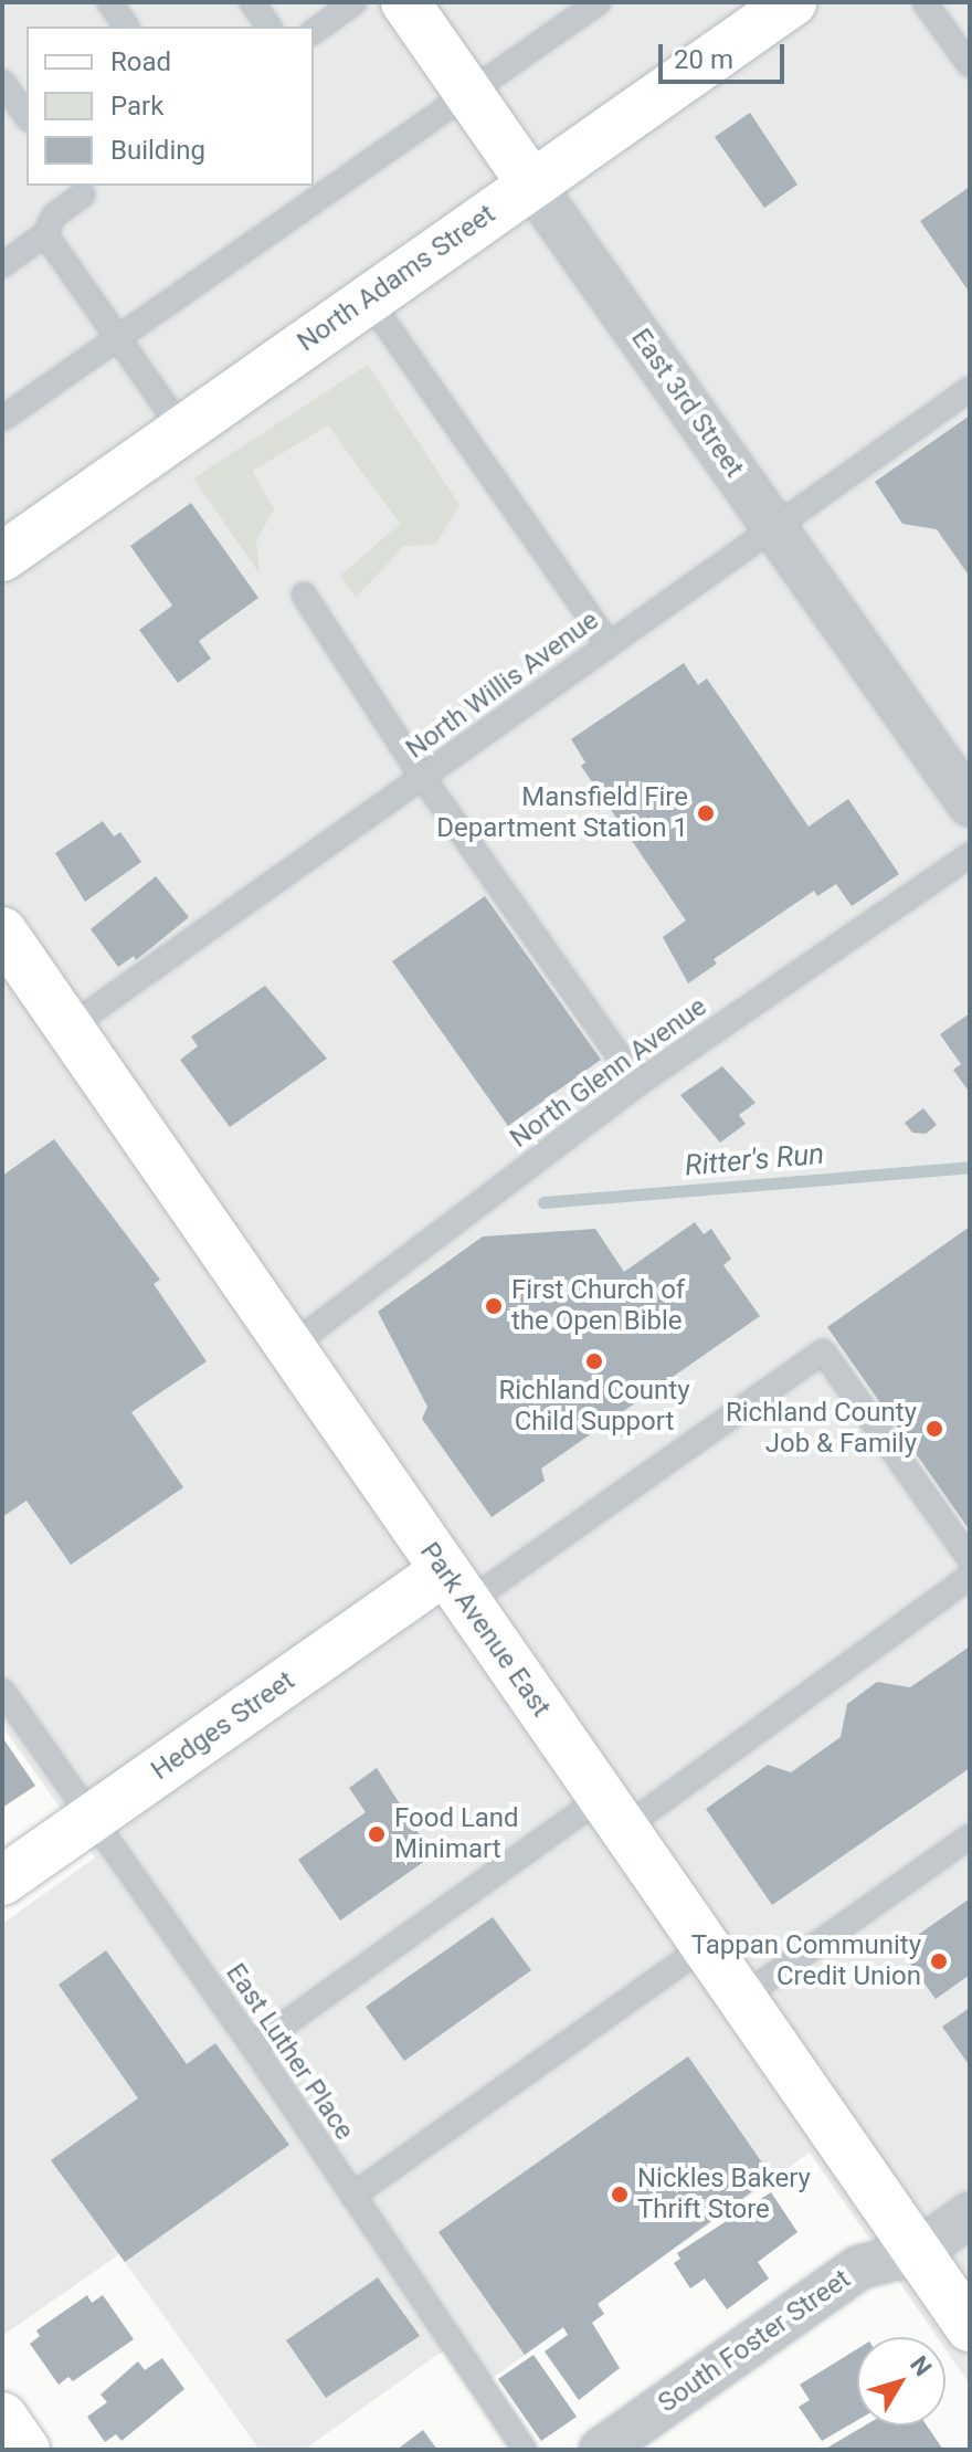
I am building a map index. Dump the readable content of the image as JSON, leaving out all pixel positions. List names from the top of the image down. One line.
{"streets":{"main road":["North Adams Street","East 3rd Street","Park Avenue East","Hedges Street"],"street":["South Foster Street"],"lane":["North Willis Avenue","North Glenn Avenue","East Luther Place"]},"crossings":[["North Adams Street","East 3rd Street"],["East 3rd Street","North Willis Avenue"],["North Willis Avenue","Park Avenue East"],["North Glenn Avenue","Park Avenue East"],["Park Avenue East","Hedges Street"],["Park Avenue East","South Foster Street"],["Hedges Street","East Luther Place"]],"water":["Ritter's Run"],"places":["Mansfield Fire Department Station 1","First Church of the Open Bible","Richland County Child Support","Richland County Job & Family","Food Land Minimart","Tappan Community Credit Union","Nickles Bakery Thrift Store"],"legend":["Road","Park","Building"],"scale_bar":"20 m","north":"top right"}
